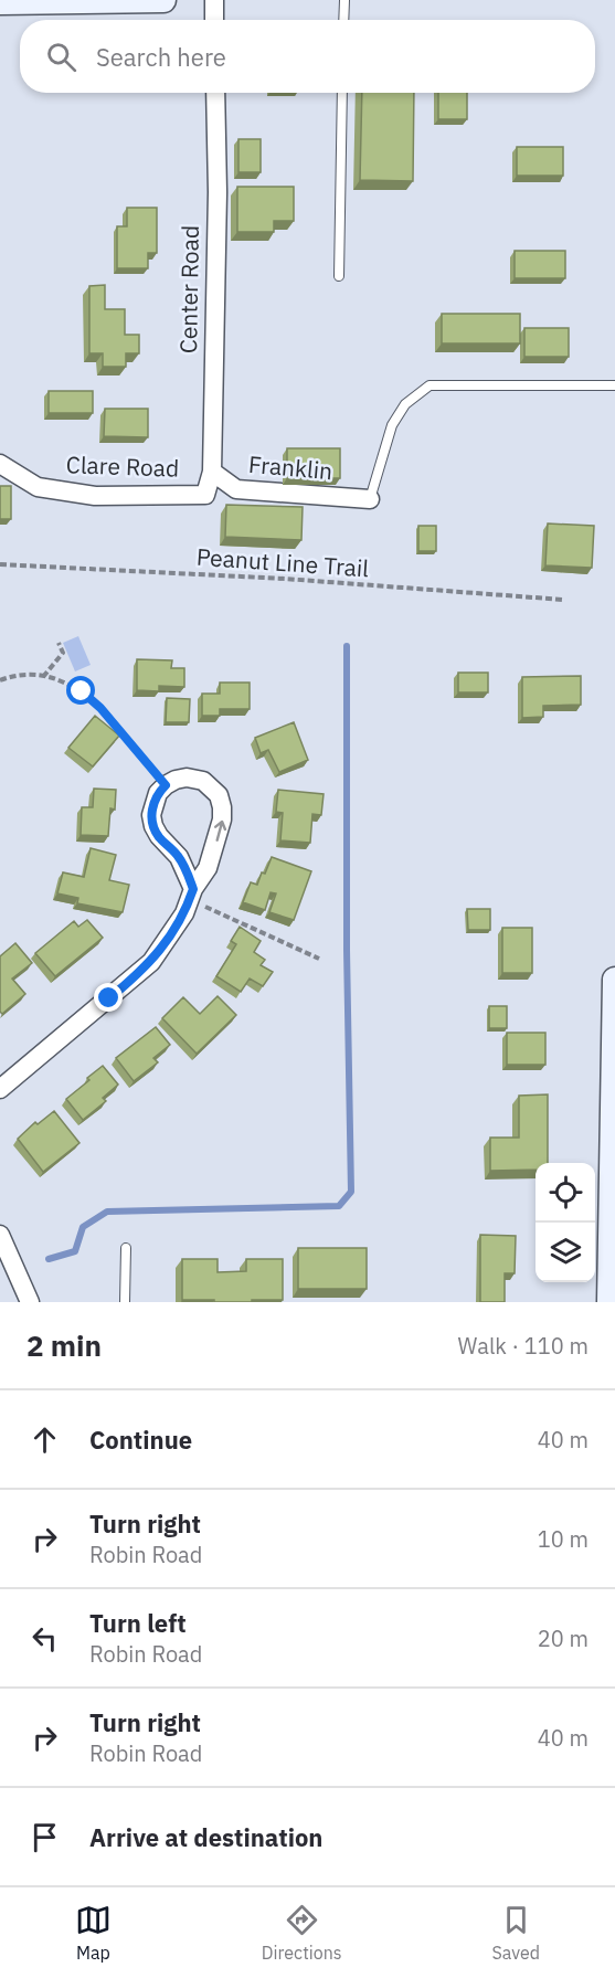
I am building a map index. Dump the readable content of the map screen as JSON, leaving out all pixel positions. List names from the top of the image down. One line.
{"streets":{"street":["Center Road","Clare Road","Franklin"],"path":["Peanut Line Trail"]},"crossings":[["Center Road","Clare Road"],["Center Road","Franklin"]],"page":{"search":"Search here","heading":["2 min","Walk · 110 m"],"list":[["Continue","40 m"],["Turn right","Robin Road","10 m"],["Turn left","Robin Road","20 m"],["Turn right","Robin Road","40 m"],"Arrive at destination"],"nav":["Map","Directions","Saved"]}}
